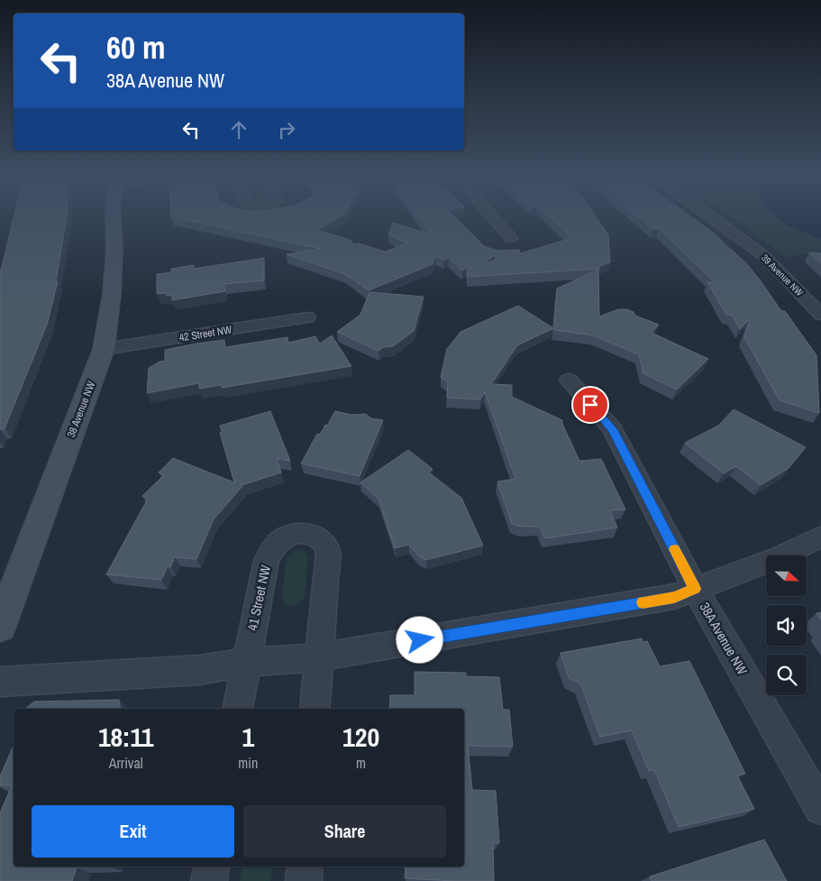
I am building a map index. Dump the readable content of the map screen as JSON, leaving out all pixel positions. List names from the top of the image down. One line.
{"streets":{"street":["39 Avenue NW","42 Street NW","38 Avenue NW","41 Street NW","38A Avenue NW"]},"crossings":[["42 Street NW","38 Avenue NW"]],"north":"right","page":{"turn":["60 m","38A Avenue NW"],"eta":["18:11","Arrival","1","min","120","m"],"buttons":["Exit","Share"]}}
